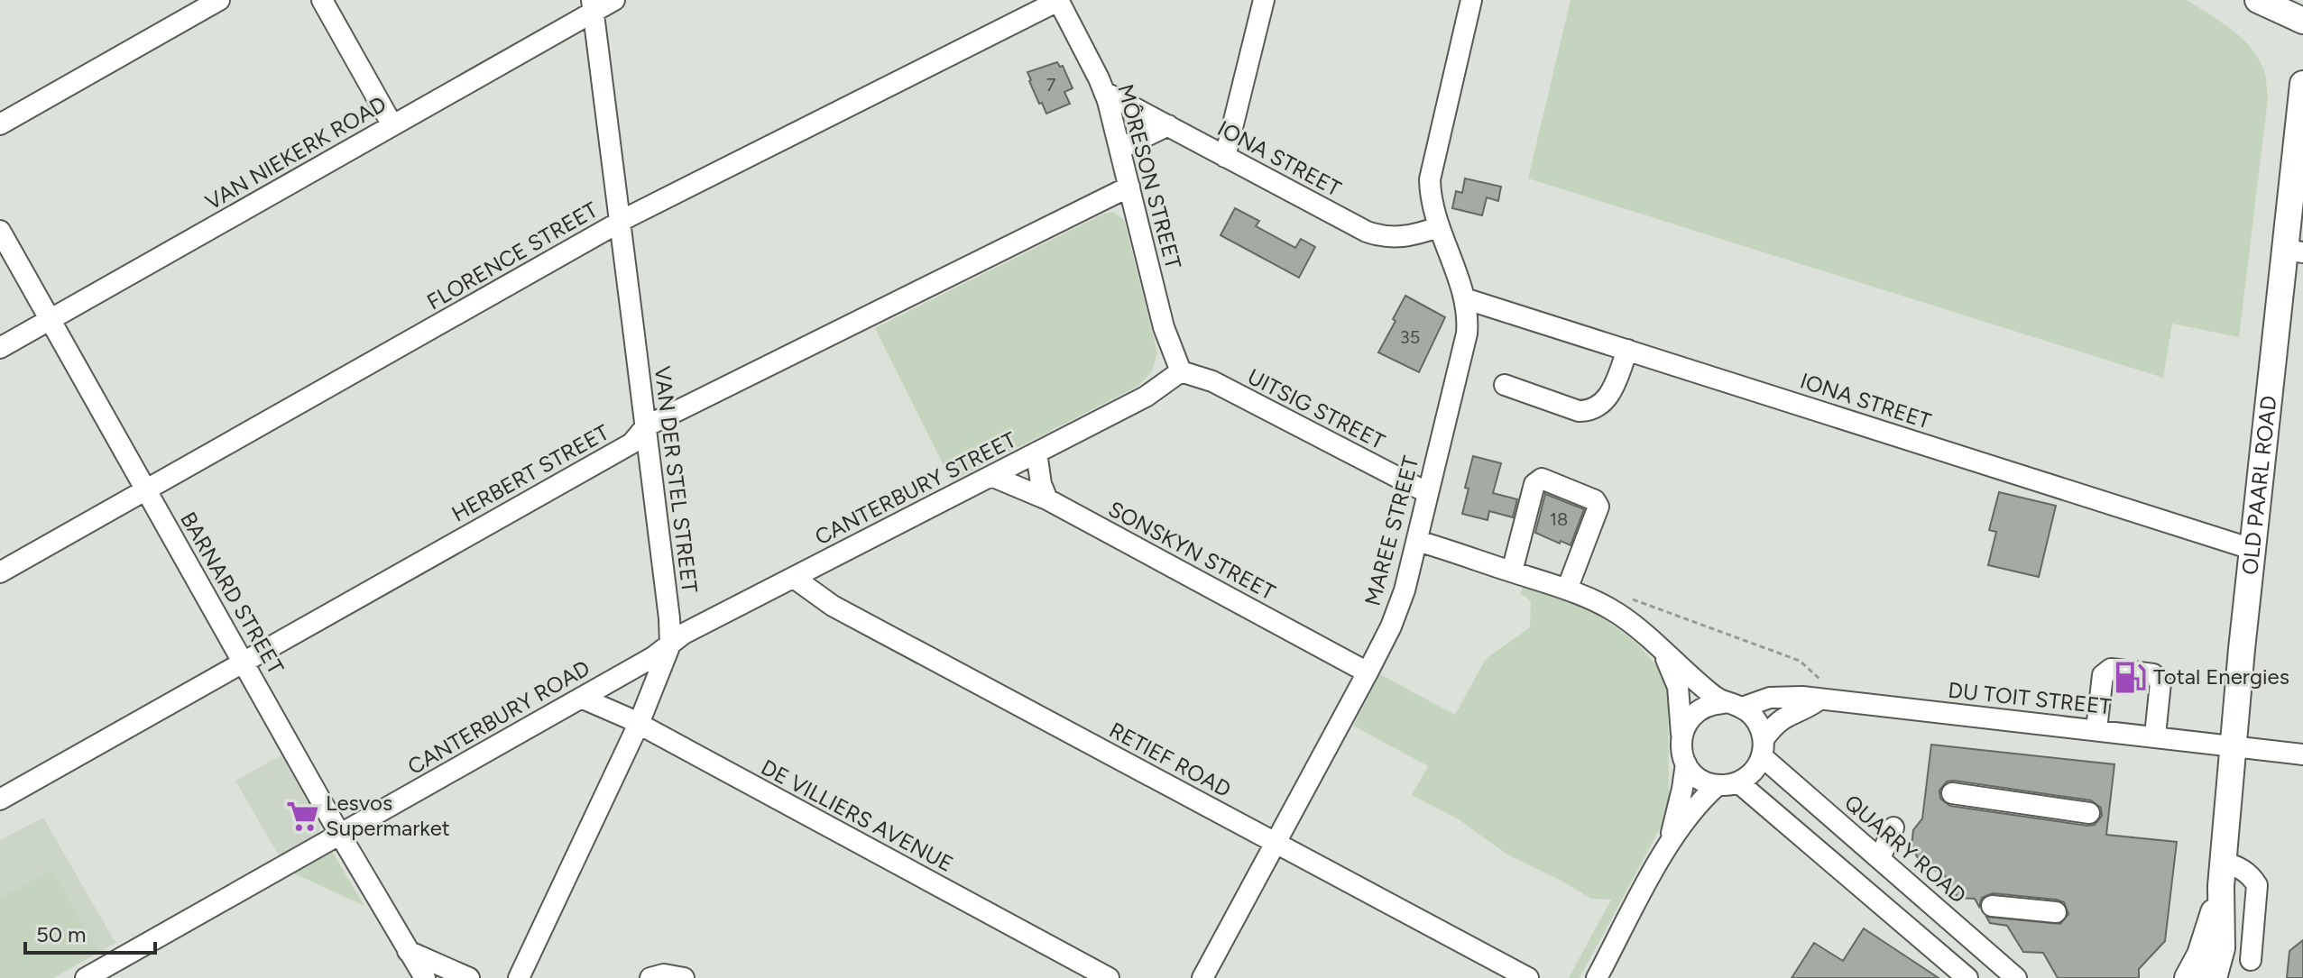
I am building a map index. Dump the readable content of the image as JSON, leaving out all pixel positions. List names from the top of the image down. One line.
{"streets":{"main road":["OLD PAARL ROAD"],"street":["VAN NIEKERK ROAD","IONA STREET","MÔRESON STREET","FLORENCE STREET","UITSIG STREET","HERBERT STREET","VAN DER STEL STREET","CANTERBURY STREET","MAREE STREET","SONSKYN STREET","BARNARD STREET","DU TOIT STREET","CANTERBURY ROAD","RETIEF ROAD","DE VILLIERS AVENUE","QUARRY ROAD"]},"crossings":[["VAN NIEKERK ROAD","VAN DER STEL STREET"],["VAN NIEKERK ROAD","BARNARD STREET"],["IONA STREET","MÔRESON STREET"],["IONA STREET","OLD PAARL ROAD"],["IONA STREET","MAREE STREET"],["MÔRESON STREET","FLORENCE STREET"],["MÔRESON STREET","UITSIG STREET"],["MÔRESON STREET","HERBERT STREET"],["MÔRESON STREET","CANTERBURY STREET"],["FLORENCE STREET","VAN DER STEL STREET"],["FLORENCE STREET","BARNARD STREET"],["UITSIG STREET","CANTERBURY STREET"],["UITSIG STREET","MAREE STREET"],["HERBERT STREET","VAN DER STEL STREET"],["HERBERT STREET","BARNARD STREET"],["VAN DER STEL STREET","CANTERBURY STREET"],["VAN DER STEL STREET","CANTERBURY ROAD"],["VAN DER STEL STREET","DE VILLIERS AVENUE"],["OLD PAARL ROAD","DU TOIT STREET"],["CANTERBURY STREET","SONSKYN STREET"],["CANTERBURY STREET","CANTERBURY ROAD"],["CANTERBURY STREET","RETIEF ROAD"],["MAREE STREET","SONSKYN STREET"],["MAREE STREET","RETIEF ROAD"],["BARNARD STREET","CANTERBURY ROAD"],["DU TOIT STREET","QUARRY ROAD"],["CANTERBURY ROAD","DE VILLIERS AVENUE"]],"places":{"fuel station":["Total Energies"],"supermarket":["Lesvos Supermarket"]},"house_numbers":["7","35","18"],"scale_bar":"50 m"}
